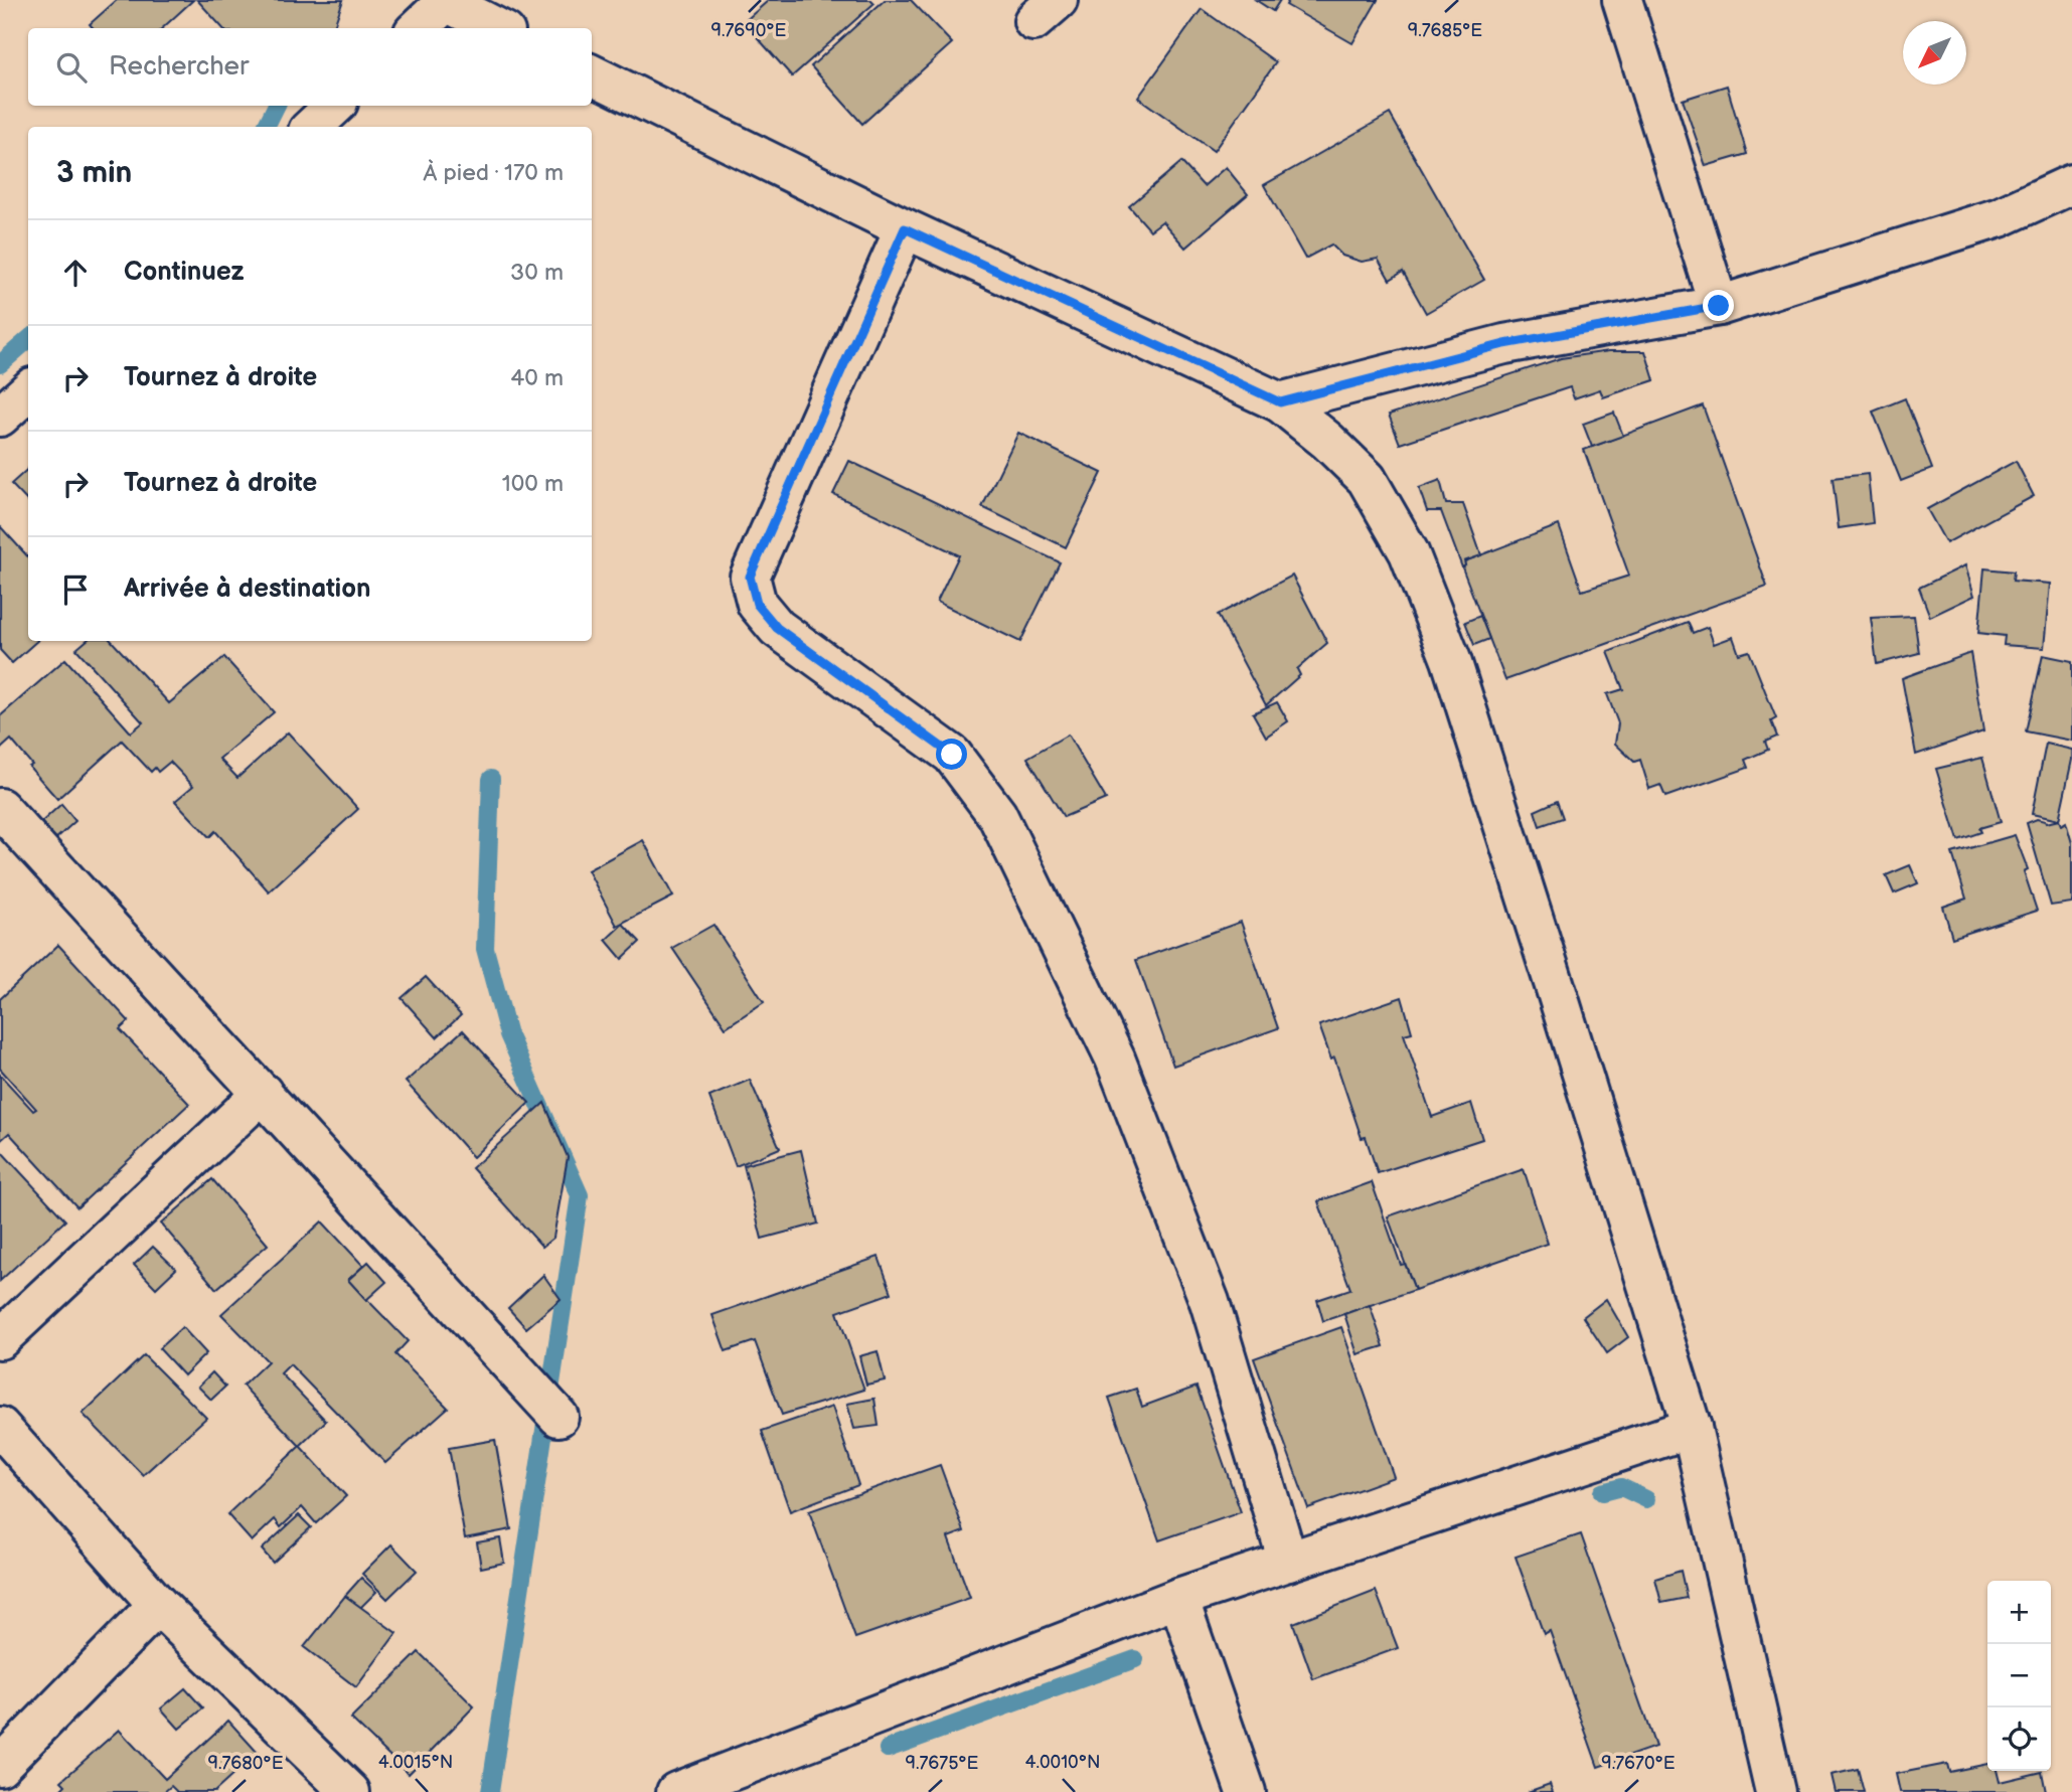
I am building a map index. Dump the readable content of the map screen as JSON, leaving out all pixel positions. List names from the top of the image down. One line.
{"north":"bottom left","page":{"search":"Rechercher","heading":["3 min","À pied · 170 m"],"list":[["Continuez","30 m"],["Tournez à droite","40 m"],["Tournez à droite","100 m"],"Arrivée à destination"],"map_buttons":["+","−"]},"coordinates":["9.7690°E","9.7685°E","4.0015°N","4.0010°N","9.7680°E","9.7675°E","9.7670°E"]}
